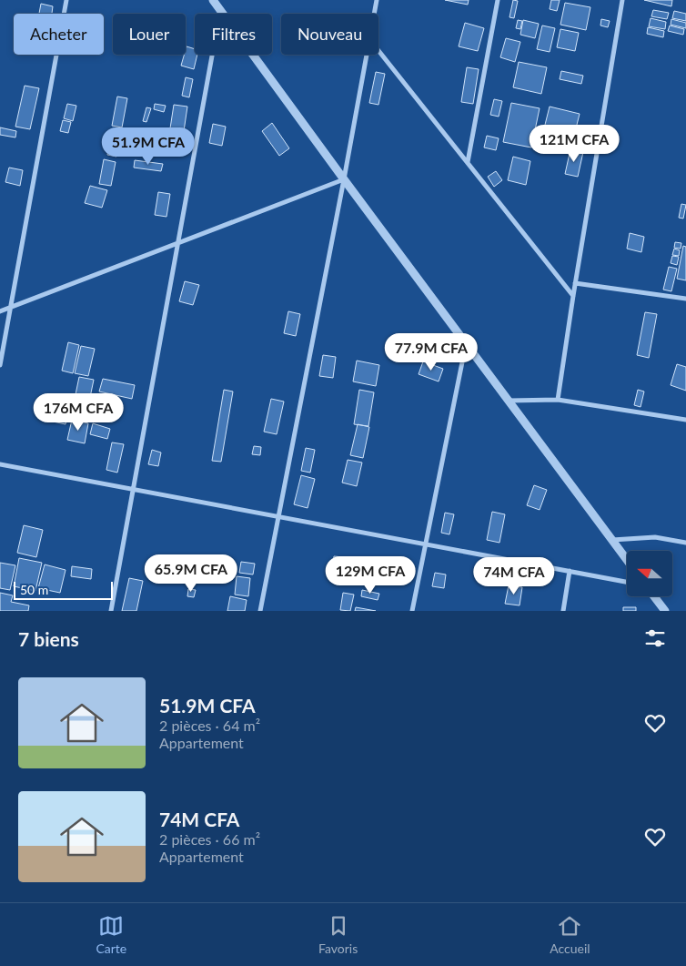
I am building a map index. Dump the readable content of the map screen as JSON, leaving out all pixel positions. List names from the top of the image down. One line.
{"scale_bar":"50 m","north":"left","page":{"chip":["Acheter","Louer","Filtres","Nouveau"],"price":["121M CFA","51.9M CFA","77.9M CFA","176M CFA","65.9M CFA","129M CFA","74M CFA"],"scale":"50 m","heading":"7 biens","list":[{"name":"51.9M CFA","note":"2 pièces · 64 m² · Appartement"},{"name":"74M CFA","note":"2 pièces · 66 m² · Appartement"}],"tabs":["Carte","Favoris","Accueil"]}}
